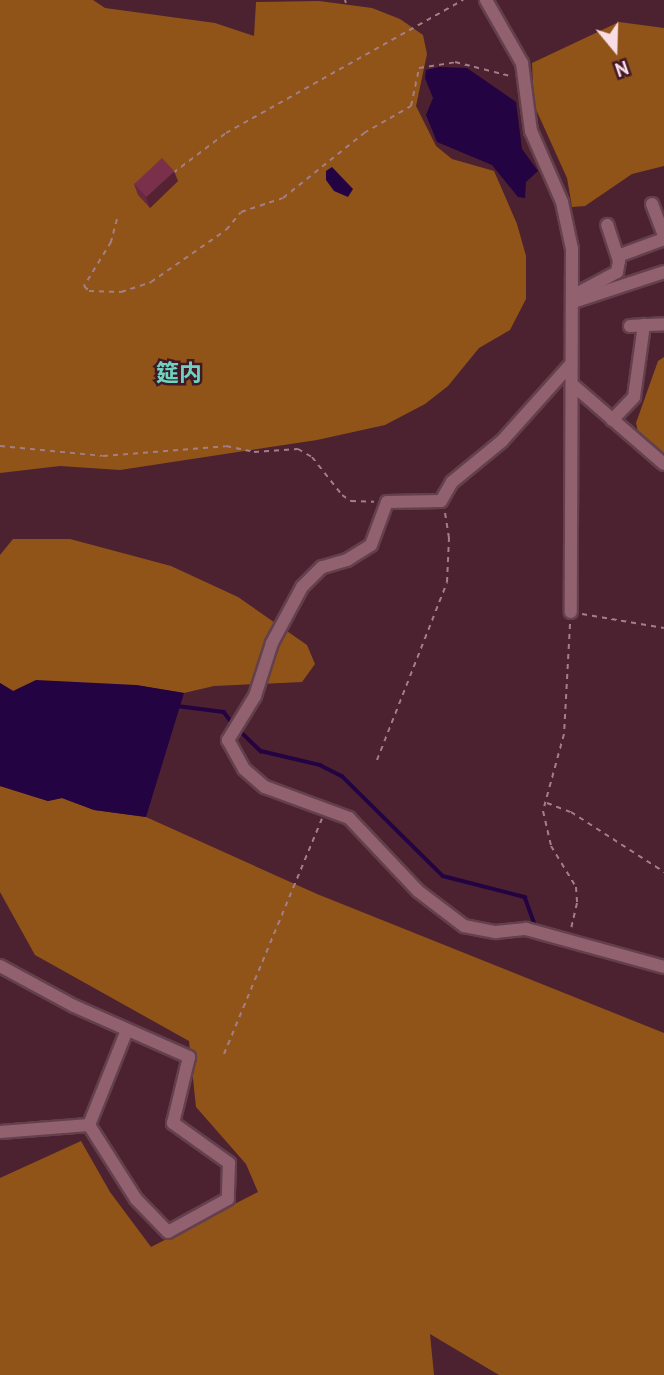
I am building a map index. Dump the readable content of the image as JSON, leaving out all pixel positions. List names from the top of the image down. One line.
{"districts":["筵内"],"north":"bottom"}
